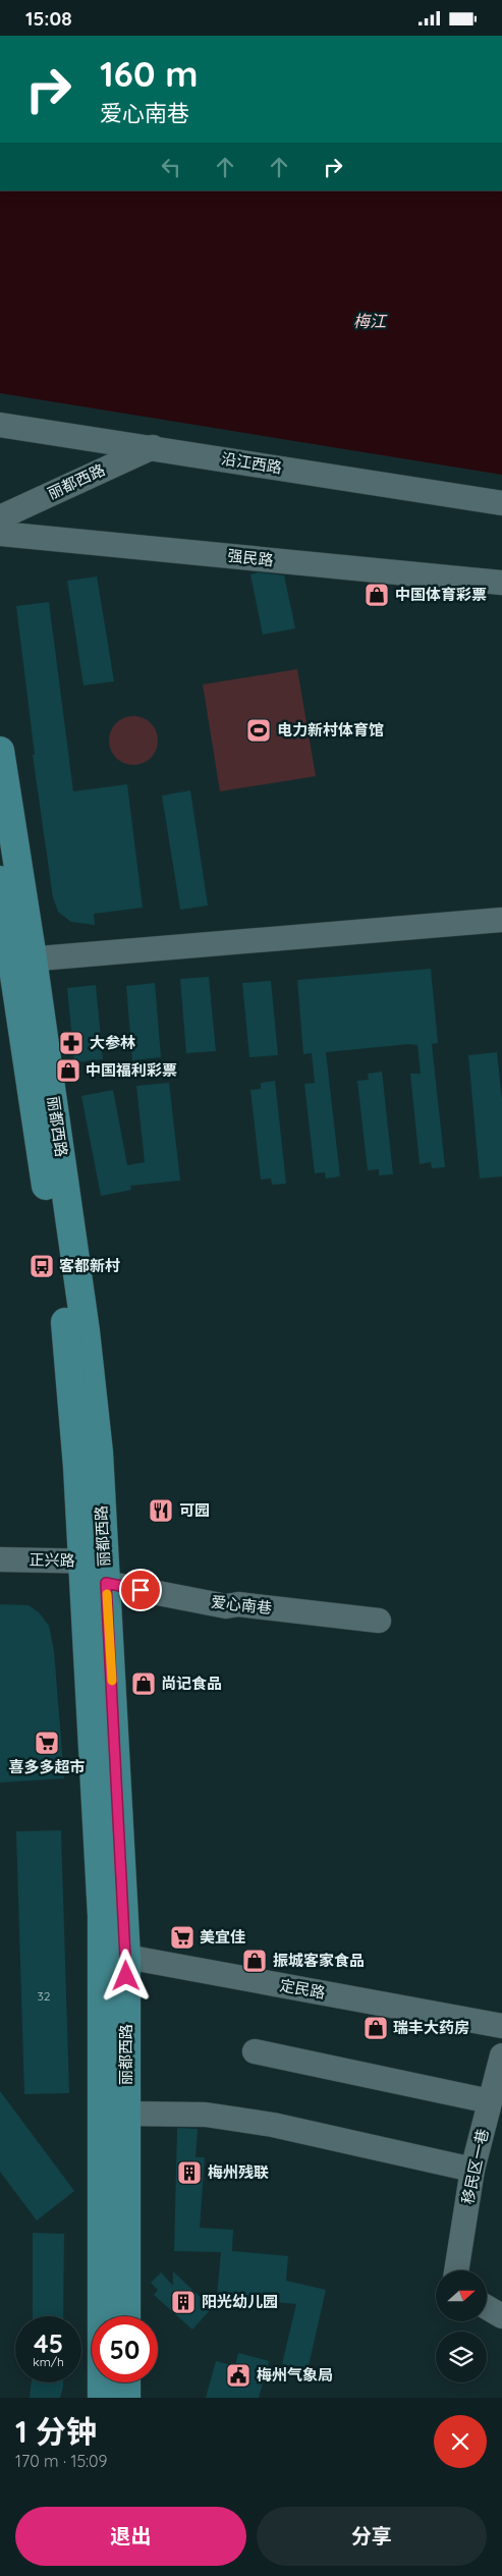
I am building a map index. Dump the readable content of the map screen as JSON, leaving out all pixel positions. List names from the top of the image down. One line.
{"streets":{"main road":["丽都西路"],"street":["沿江西路","强民路","正兴路","爱心南巷","定民路","移民区一巷"]},"crossings":[["沿江西路","丽都西路"],["丽都西路","正兴路"],["丽都西路","爱心南巷"],["丽都西路","定民路"],["正兴路","爱心南巷"]],"water":["梅江"],"places":{"shop":["中国体育彩票","中国福利彩票","尚记食品","振城客家食品","瑞丰大药房"],"sports":["电力新村体育馆"],"pharmacy":["大参林"],"bus stop":["客都新村"],"restaurant":["可园"],"supermarket":["喜多多超市","美宜佳"],"building":["梅州残联","阳光幼儿园"],"public building":["梅州气象局"]},"house_numbers":["32"],"north":"right","page":{"status":"15:08","turn":["160 m","爱心南巷"],"speed":"45 km/h","limit":"50","heading":["1 分钟","170 m · 15:09"],"buttons":["退出","分享"]}}
